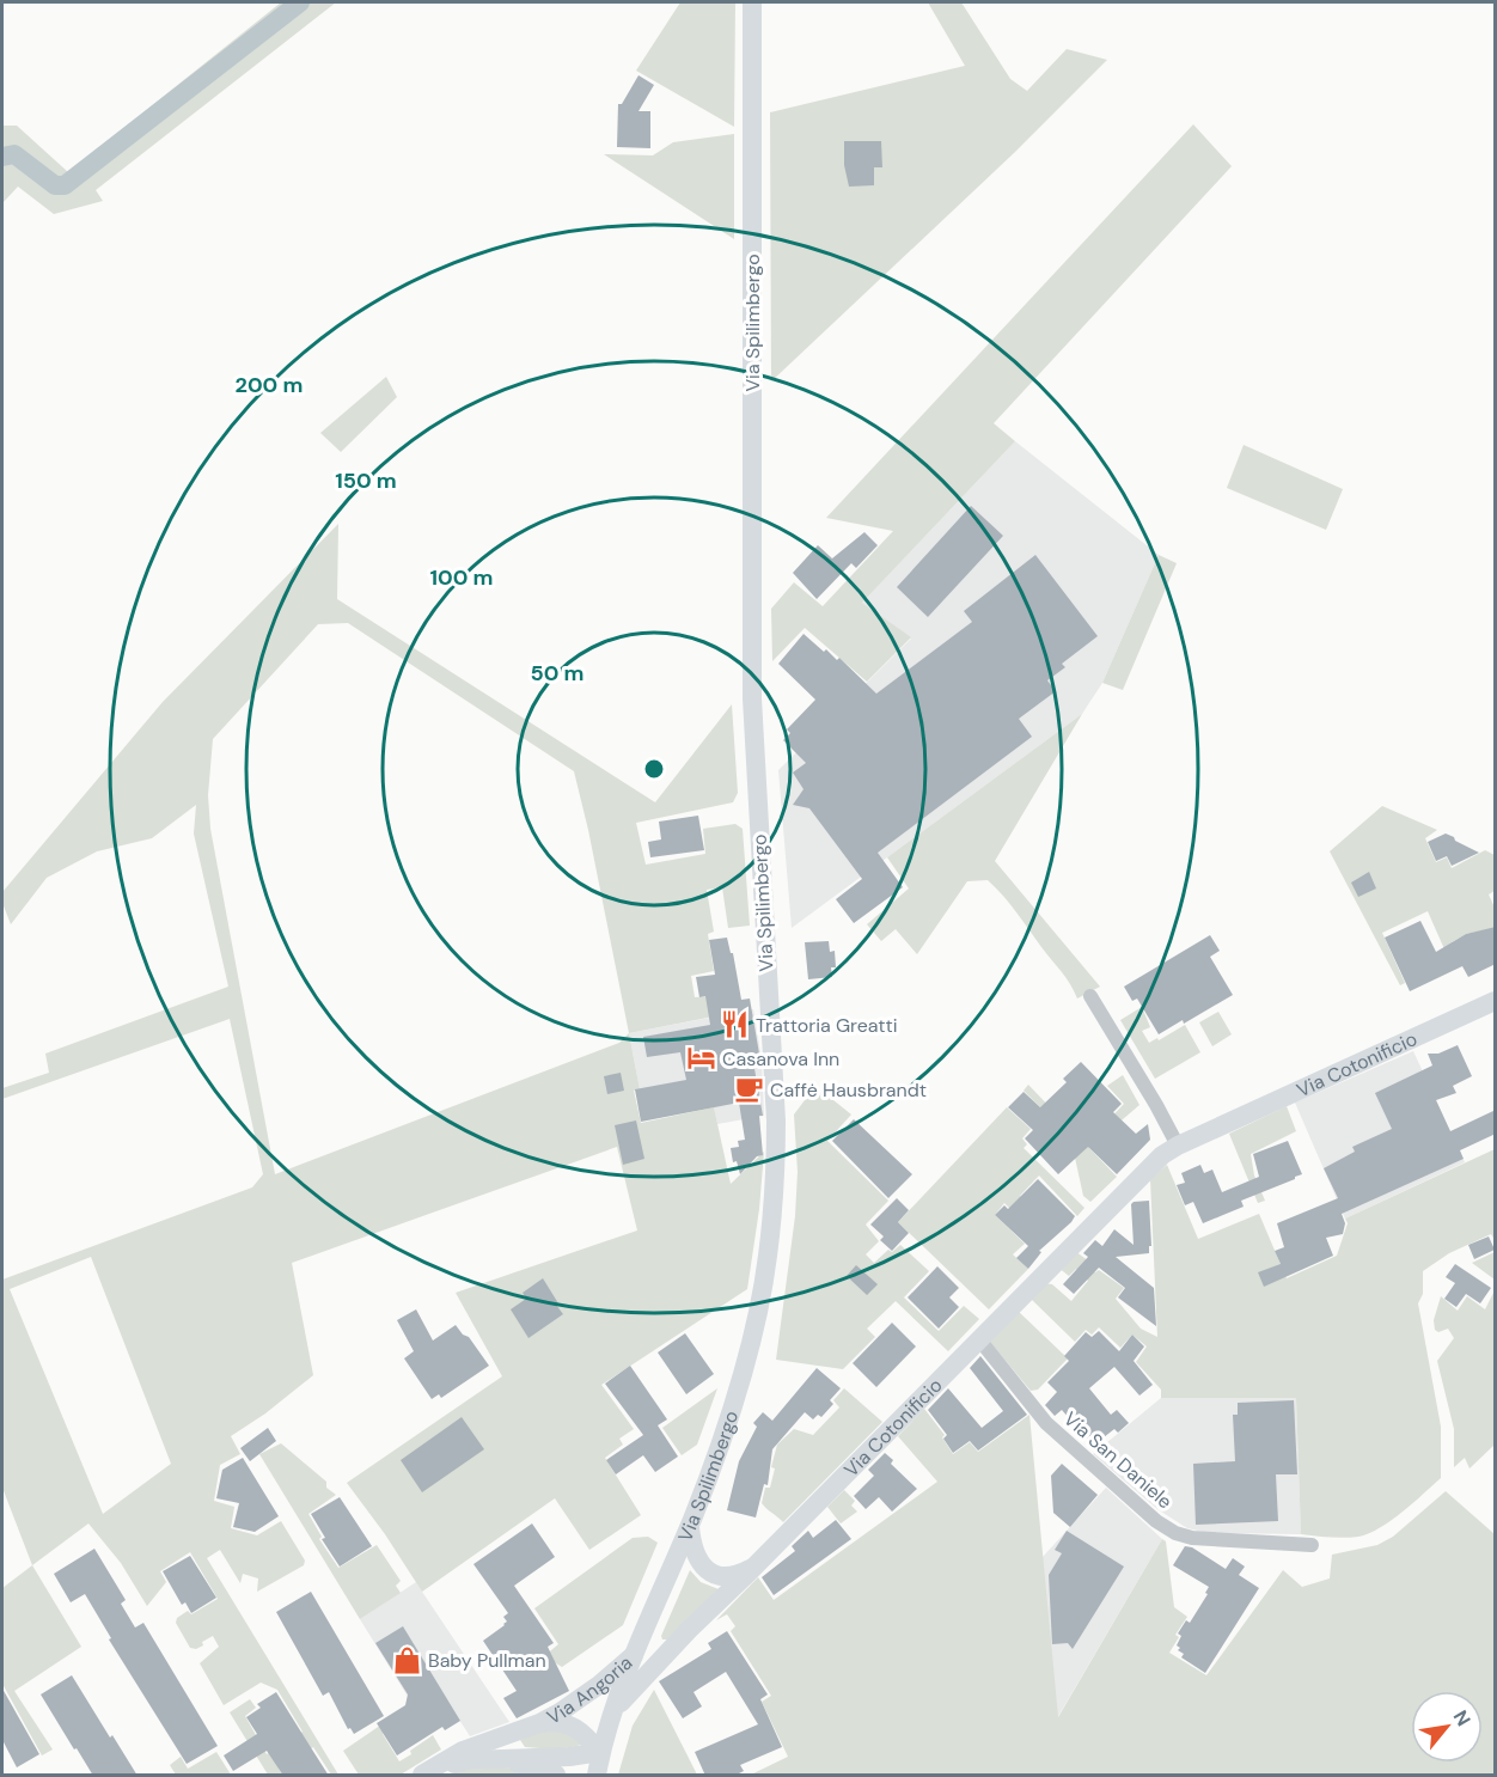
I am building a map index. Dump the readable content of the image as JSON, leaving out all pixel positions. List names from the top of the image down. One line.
{"streets":{"street":["Via Spilimbergo","Via Cotonificio","Via San Daniele","Via Angoria"]},"crossings":[["Via Spilimbergo","Via Cotonificio"],["Via Spilimbergo","Via Angoria"],["Via Cotonificio","Via San Daniele"]],"places":{"restaurant":["Trattoria Greatti"],"hotel":["Casanova Inn"],"cafe":["Caffė Hausbrandt"],"shop":["Baby Pullman"]},"north":"top right","rings":["200 m","150 m","100 m","50 m"]}
